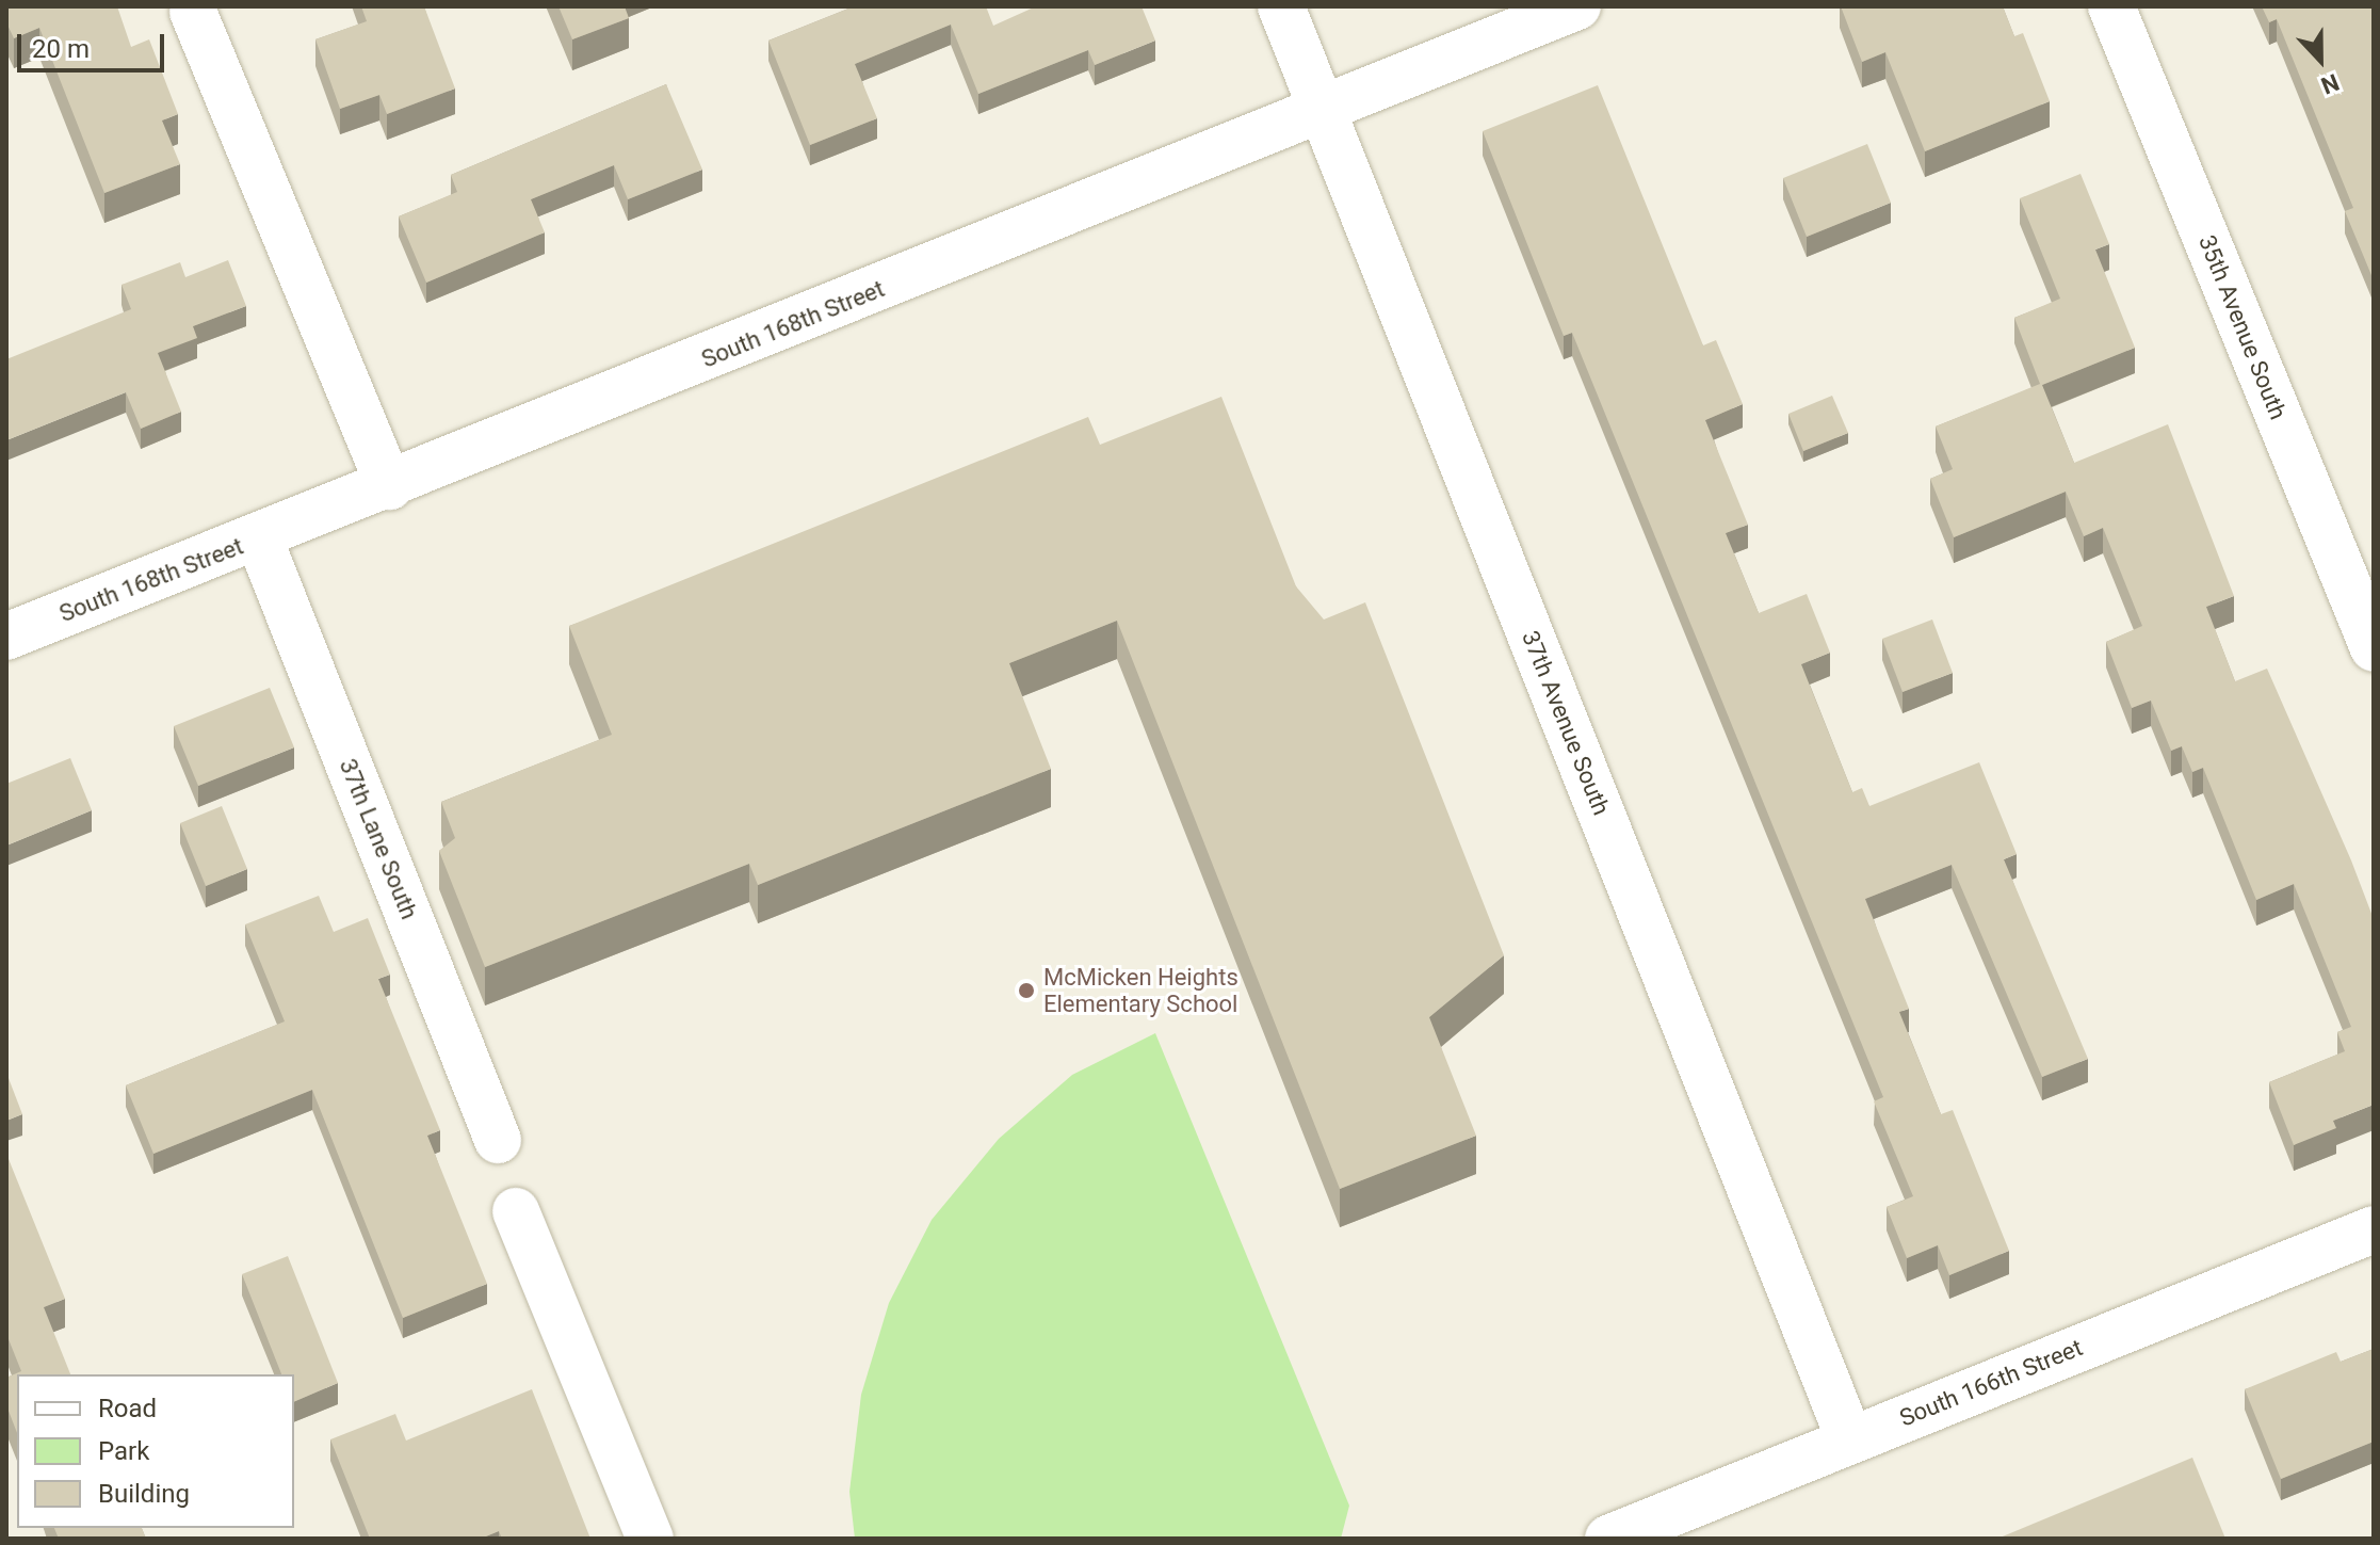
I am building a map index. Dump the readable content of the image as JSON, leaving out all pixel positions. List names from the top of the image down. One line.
{"streets":{"street":["South 168th Street","35th Avenue South","37th Avenue South","37th Lane South","South 166th Street"]},"crossings":[["South 168th Street","37th Avenue South"],["South 168th Street","37th Lane South"],["37th Avenue South","South 166th Street"]],"places":["McMicken Heights Elementary School"],"legend":["Road","Park","Building"],"scale_bar":"20 m","north":"bottom"}
